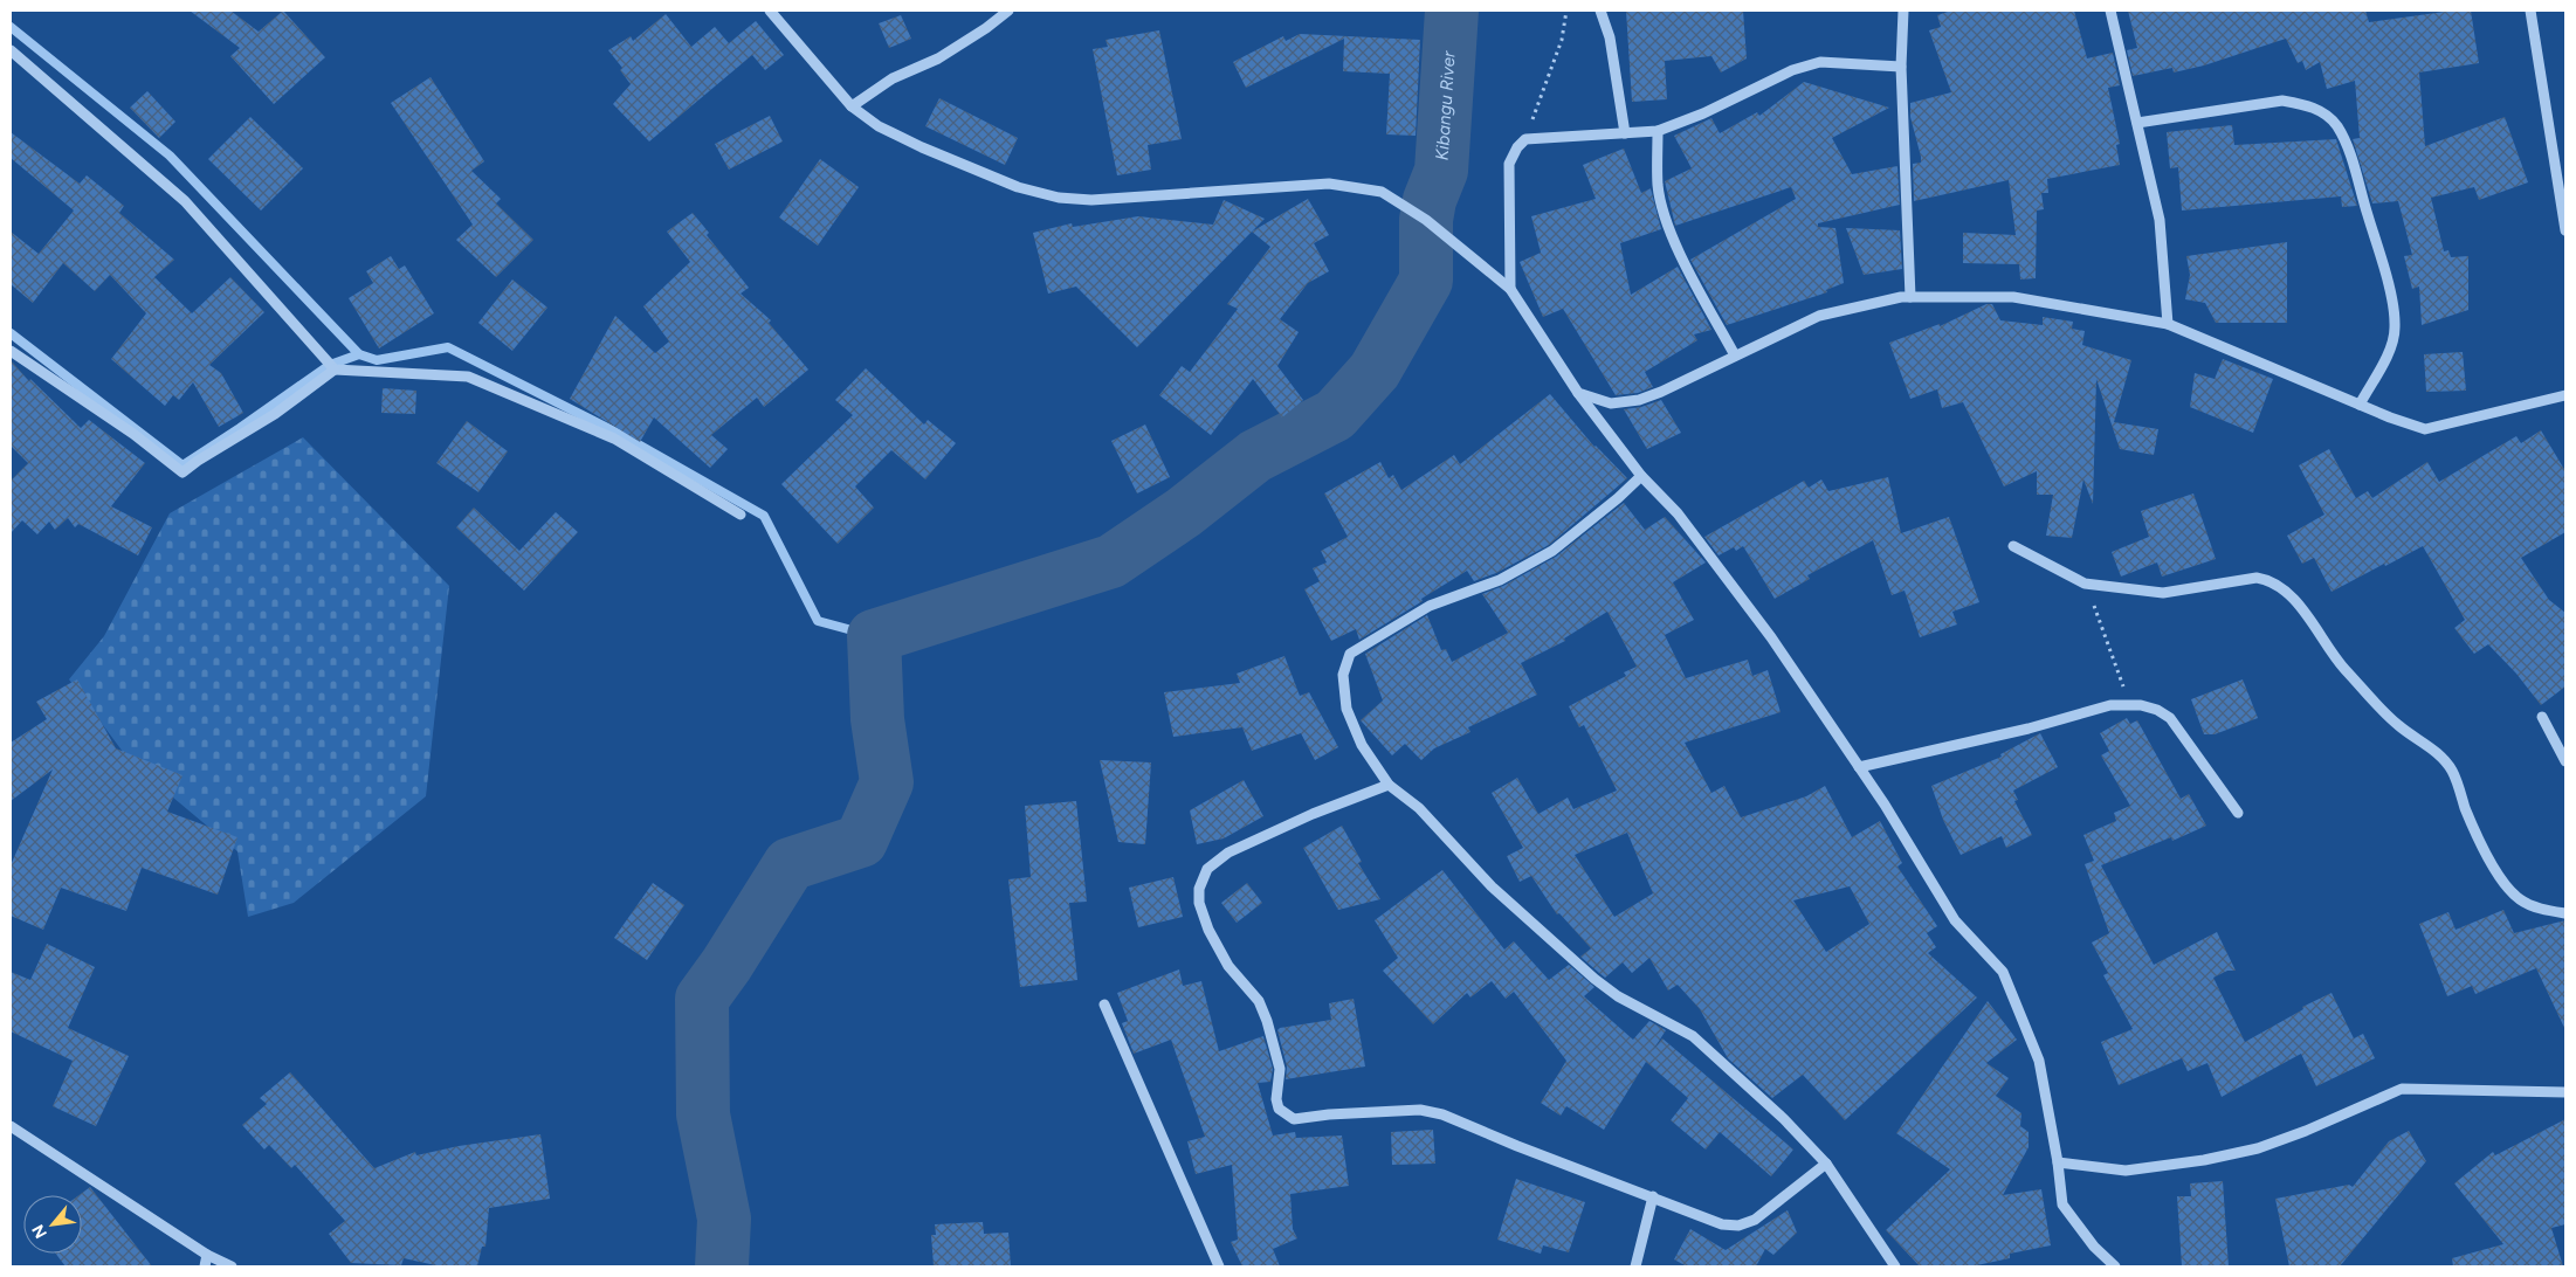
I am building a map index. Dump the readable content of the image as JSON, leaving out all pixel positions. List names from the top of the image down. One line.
{"water":["Kibangu River"],"north":"bottom left"}
